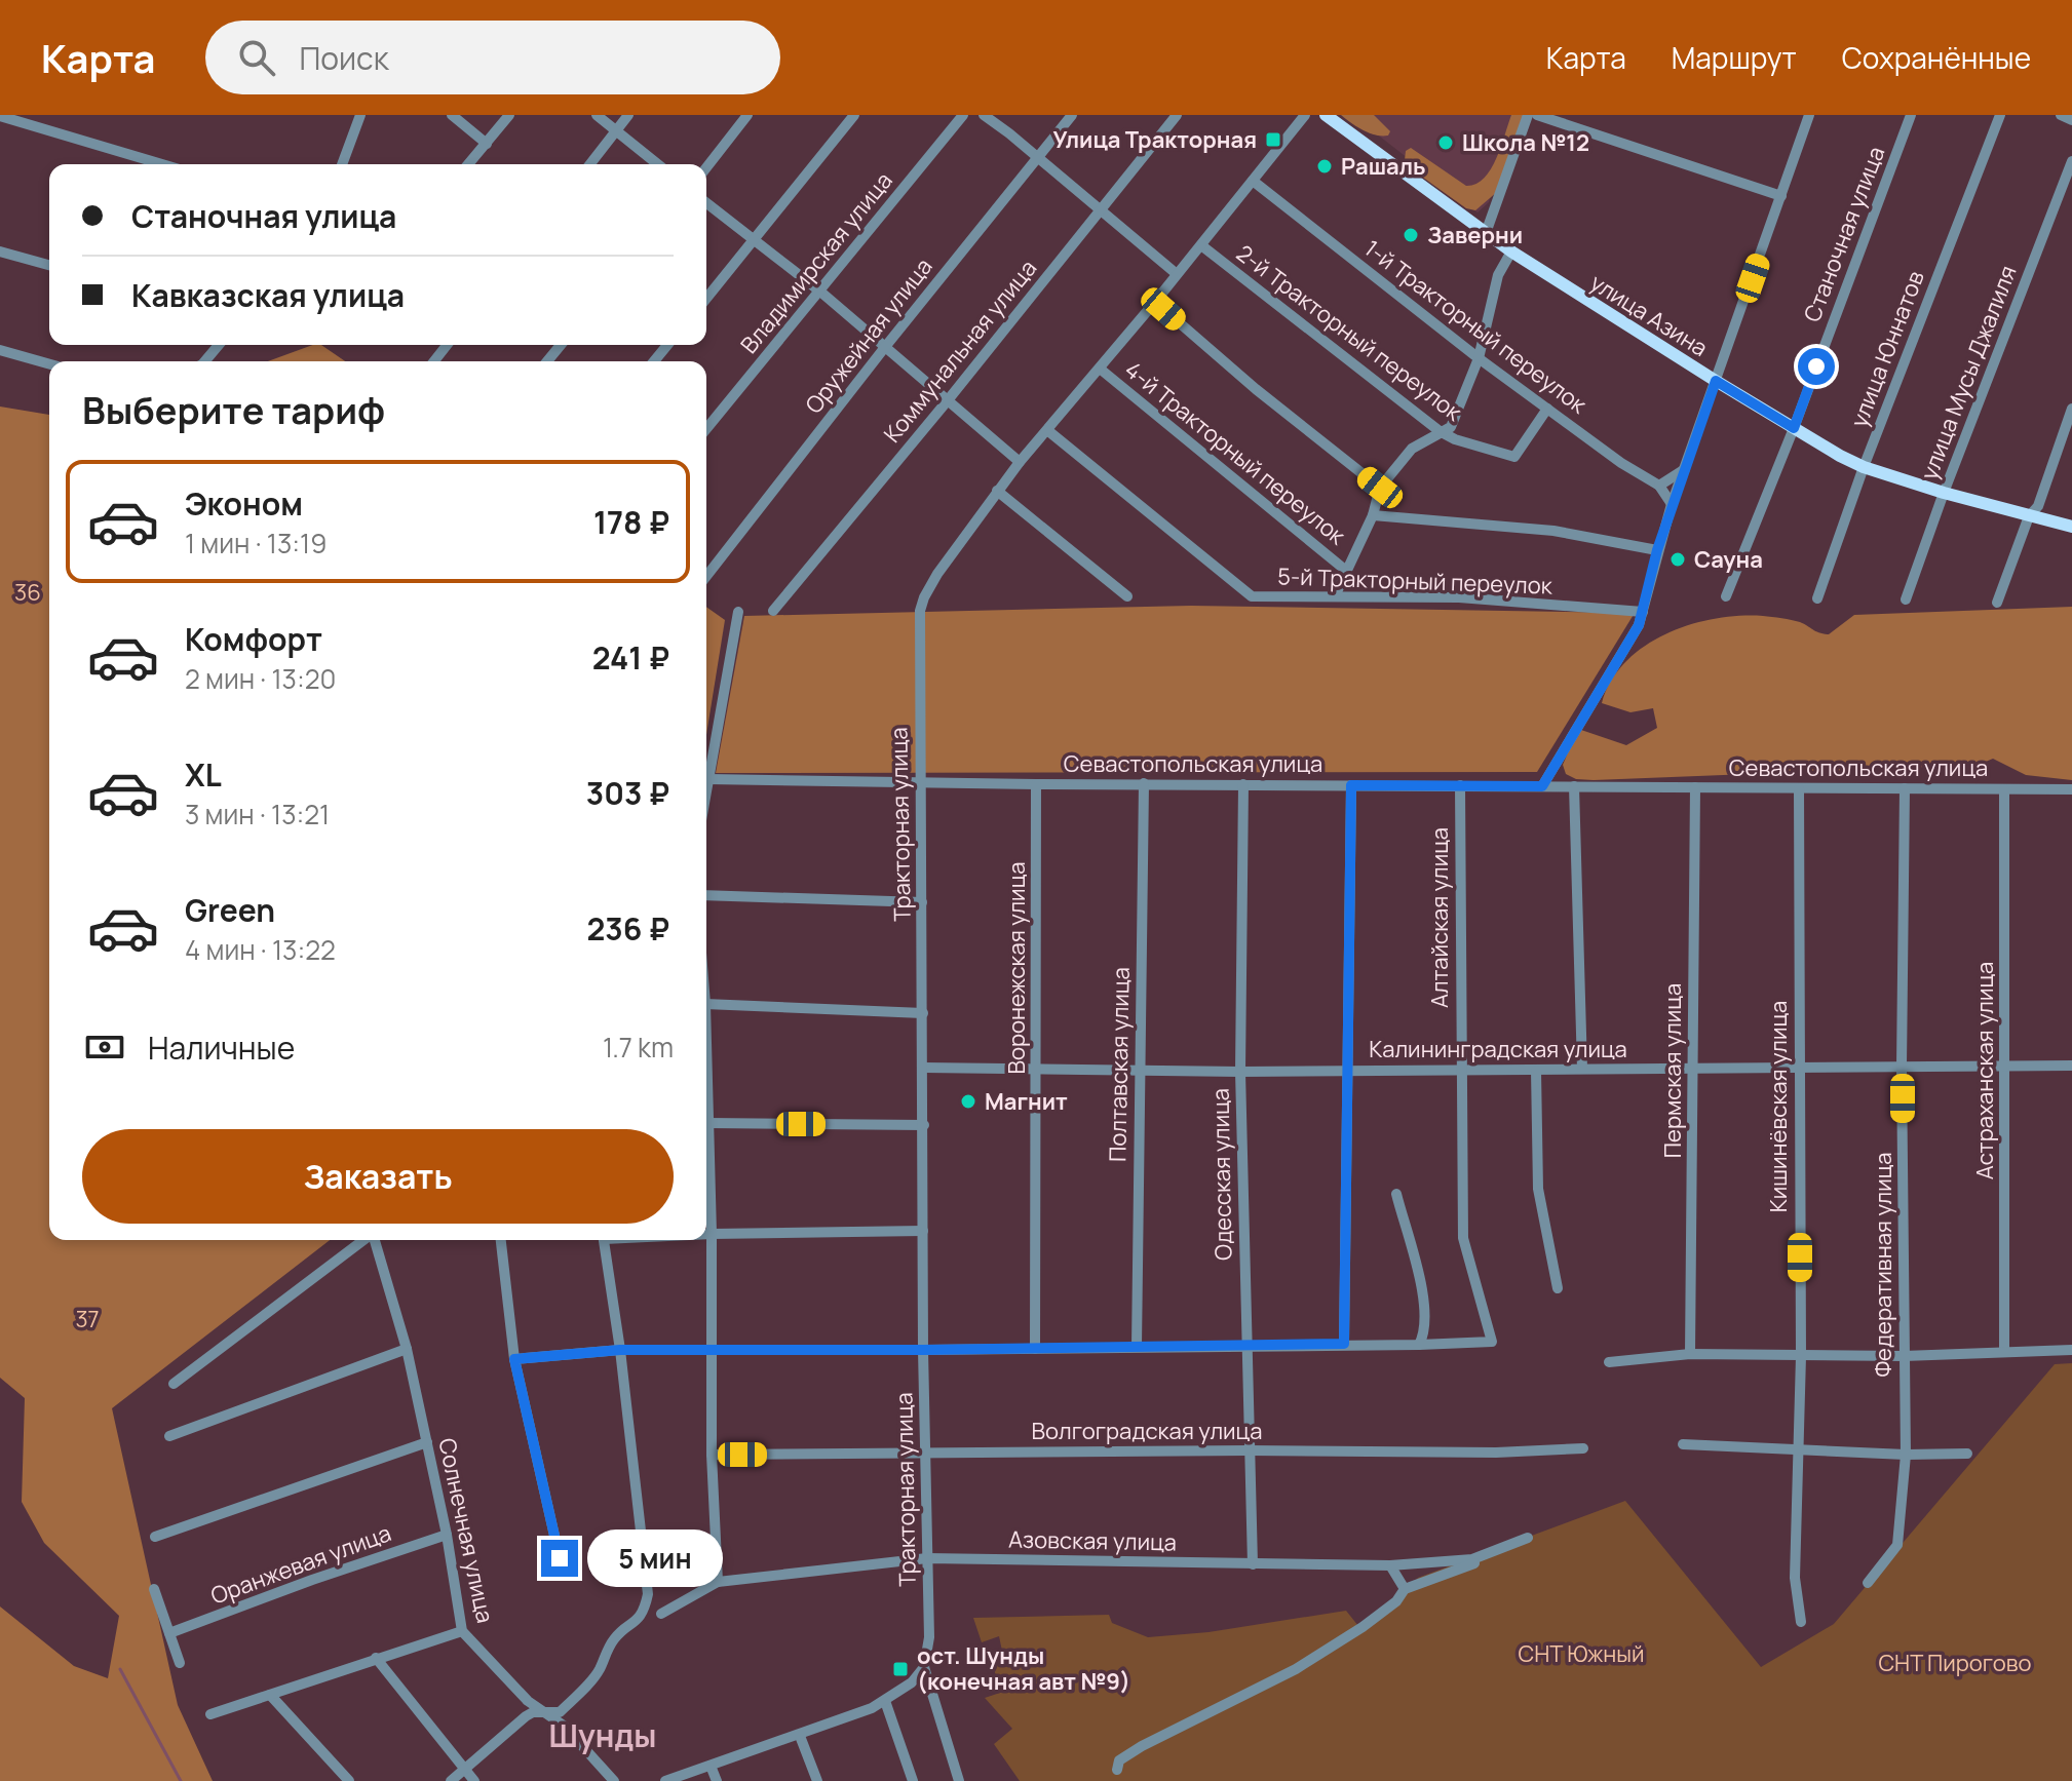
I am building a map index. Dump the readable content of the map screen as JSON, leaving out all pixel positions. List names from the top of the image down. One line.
{"streets":{"main road":["улица Азина"],"street":["Станочная улица","Владимирская улица","1-й Тракторный переулок","2-й Тракторный переулок","Оружейная улица","улица Юннатов","Коммунальная улица","улица Мусы Джалиля","4-й Тракторный переулок","5-й Тракторный переулок","Севастопольская улица","Тракторная улица","Алтайская улица","Воронежская улица","Калининградская улица","Полтавская улица","Пермская улица","Астраханская улица","Кишинёвская улица","Одесская улица","Федеративная улица","Волгоградская улица","Солнечная улица","Азовская улица","Оранжевая улица"]},"crossings":[["Станочная улица","улица Азина"],["улица Азина","улица Юннатов"],["улица Азина","улица Мусы Джалиля"],["1-й Тракторный переулок","2-й Тракторный переулок"],["1-й Тракторный переулок","Тракторная улица"],["2-й Тракторный переулок","Тракторная улица"],["4-й Тракторный переулок","Тракторная улица"],["5-й Тракторный переулок","Тракторная улица"],["Севастопольская улица","Тракторная улица"],["Севастопольская улица","Алтайская улица"],["Севастопольская улица","Воронежская улица"],["Севастопольская улица","Полтавская улица"],["Севастопольская улица","Пермская улица"],["Севастопольская улица","Астраханская улица"],["Севастопольская улица","Кишинёвская улица"],["Севастопольская улица","Одесская улица"],["Севастопольская улица","Федеративная улица"],["Тракторная улица","Калининградская улица"],["Тракторная улица","Волгоградская улица"],["Тракторная улица","Азовская улица"],["Алтайская улица","Калининградская улица"],["Воронежская улица","Калининградская улица"],["Калининградская улица","Полтавская улица"],["Калининградская улица","Пермская улица"],["Калининградская улица","Астраханская улица"],["Калининградская улица","Кишинёвская улица"],["Калининградская улица","Одесская улица"],["Калининградская улица","Федеративная улица"],["Одесская улица","Волгоградская улица"],["Одесская улица","Азовская улица"],["Солнечная улица","Оранжевая улица"]],"districts":["Шунды"],"parks":["36","37","СНТ Южный","СНТ Пирогово"],"places":{"transit":["Улица Тракторная","ост. Шунды (конечная авт №9)"],"other":["Школа №12","Рашаль","Заверни","Сауна","Магнит"]},"page":{"header":"Карта","search":"Поиск","nav":["Карта","Маршрут","Сохранённые"],"banner":["Станочная улица","Кавказская улица"],"heading":"Выберите тариф","list":[{"name":"Эконом","note":"1 мин · 13:19","value":"178 ₽"},{"name":"Комфорт","note":"2 мин · 13:20","value":"241 ₽"},{"name":"XL","note":"3 мин · 13:21","value":"303 ₽"},{"name":"Green","note":"4 мин · 13:22","value":"236 ₽"}],"pay":["Наличные","1.7 km"],"buttons":"Заказать","bubble":"5 мин"}}
